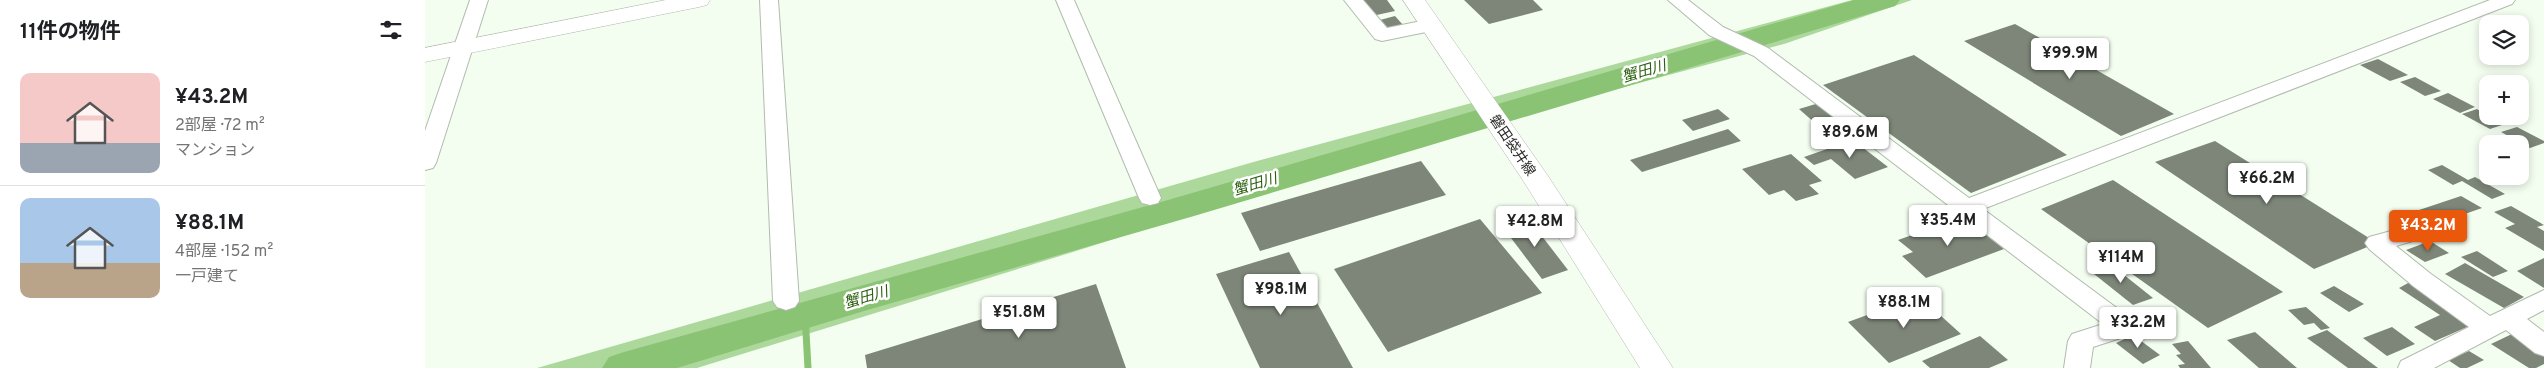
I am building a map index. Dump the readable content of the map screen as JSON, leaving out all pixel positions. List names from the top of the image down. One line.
{"streets":{"main road":["磐田袋井線"]},"water":["蟹田川"],"page":{"heading":"11件の物件","map_buttons":["+","−"],"price":["¥99.9M","¥89.6M","¥66.2M","¥35.4M","¥42.8M","¥43.2M","¥114M","¥98.1M","¥88.1M","¥51.8M","¥32.2M"],"list":[{"name":"¥43.2M","note":"2部屋 · 72 m² · マンション"},{"name":"¥88.1M","note":"4部屋 · 152 m² · 一戸建て"}]}}
